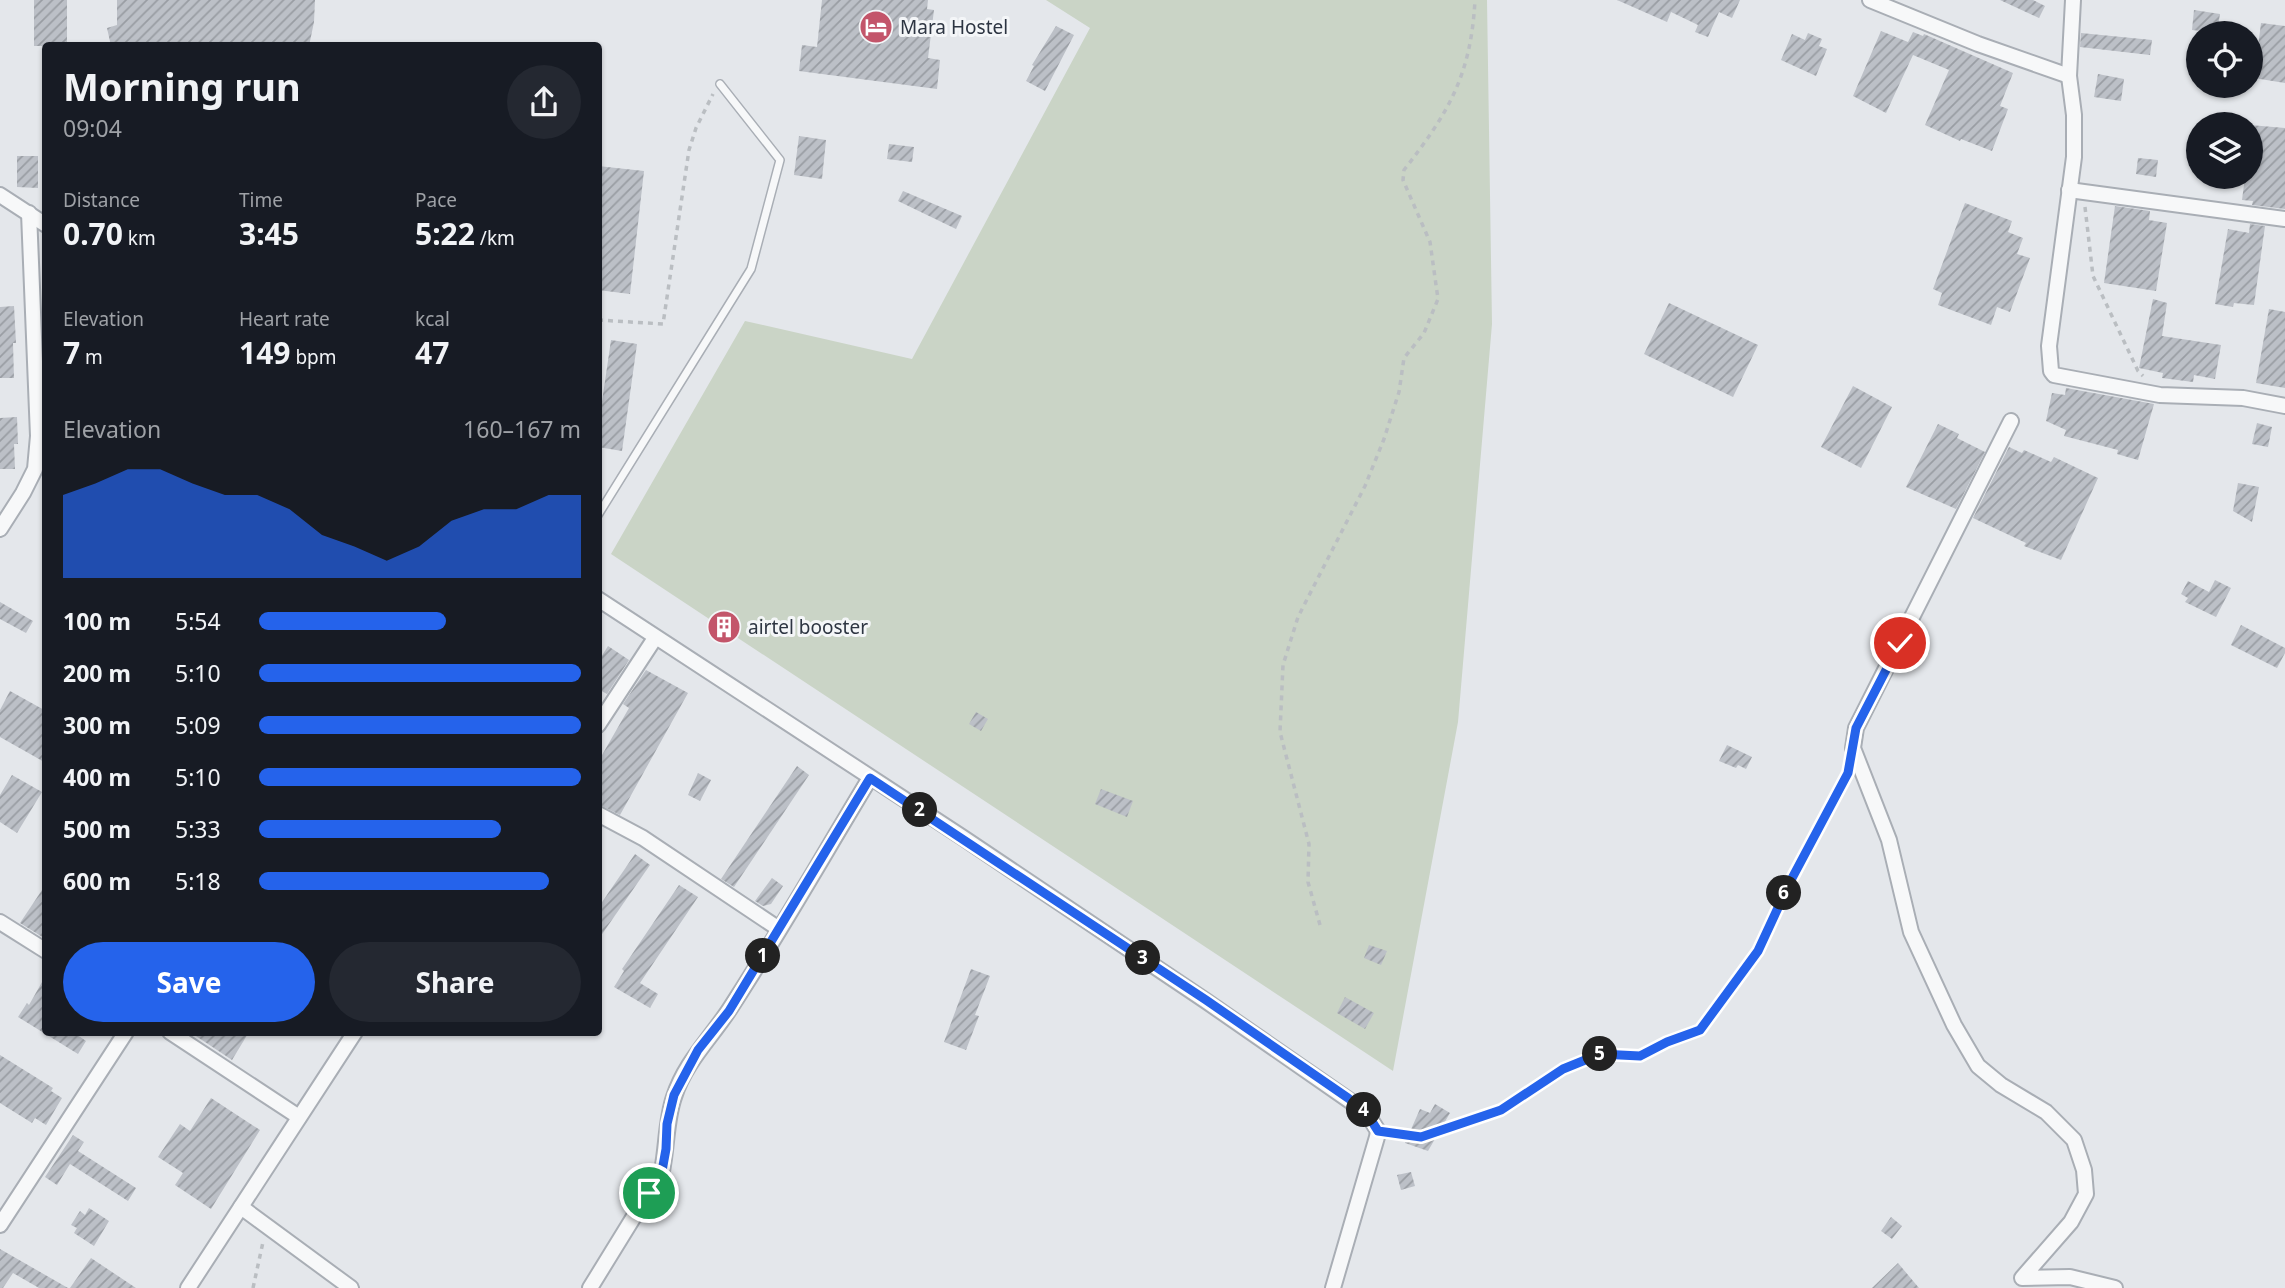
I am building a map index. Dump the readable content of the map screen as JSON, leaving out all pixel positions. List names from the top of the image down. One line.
{"places":{"hotel":["Mara Hostel"],"building":["airtel booster"]},"page":{"heading":["Morning run","09:04"],"stats":[["Distance","0.70 km"],["Time","3:45"],["Pace","5:22 /km"],["Elevation","7 m"],["Heart rate","149 bpm"],["kcal","47"]],"chart":["Elevation","160–167 m"],"list":[{"name":"100 m","note":"5:54"},{"name":"200 m","note":"5:10"},{"name":"300 m","note":"5:09"},{"name":"400 m","note":"5:10"},{"name":"500 m","note":"5:33"},{"name":"600 m","note":"5:18"}],"pins":["2","6","1","3","5","4"],"buttons":["Save","Share"]}}
